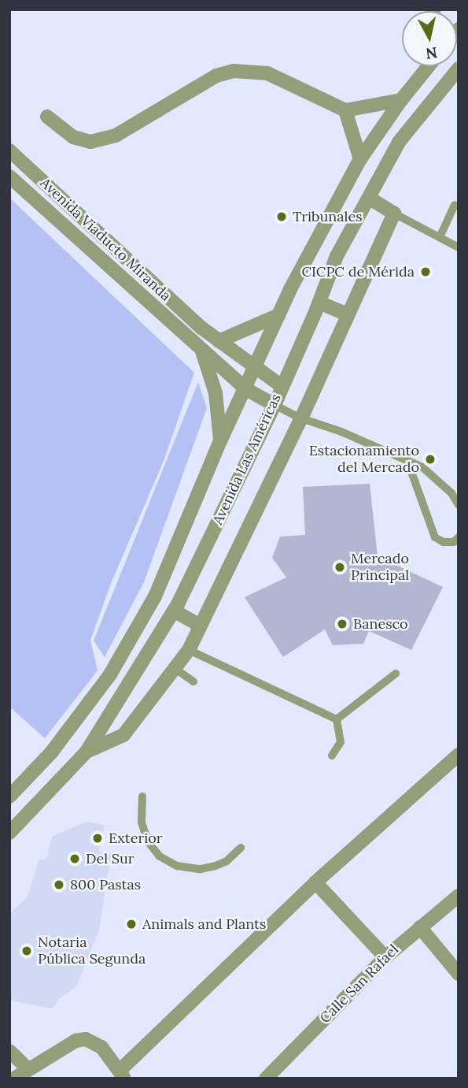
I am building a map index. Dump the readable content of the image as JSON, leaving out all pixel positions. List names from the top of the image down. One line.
{"streets":{"street":["Avenida Viaducto Miranda","Avenida Las Américas","Calle San Rafael"]},"crossings":[["Avenida Viaducto Miranda","Avenida Las Américas"]],"places":["Tribunales","CICPC de Mérida","Estacionamiento del Mercado","Mercado Principal","Banesco","Exterior","Del Sur","800 Pastas","Animals and Plants","Notaria Pública Segunda"],"north":"bottom"}
